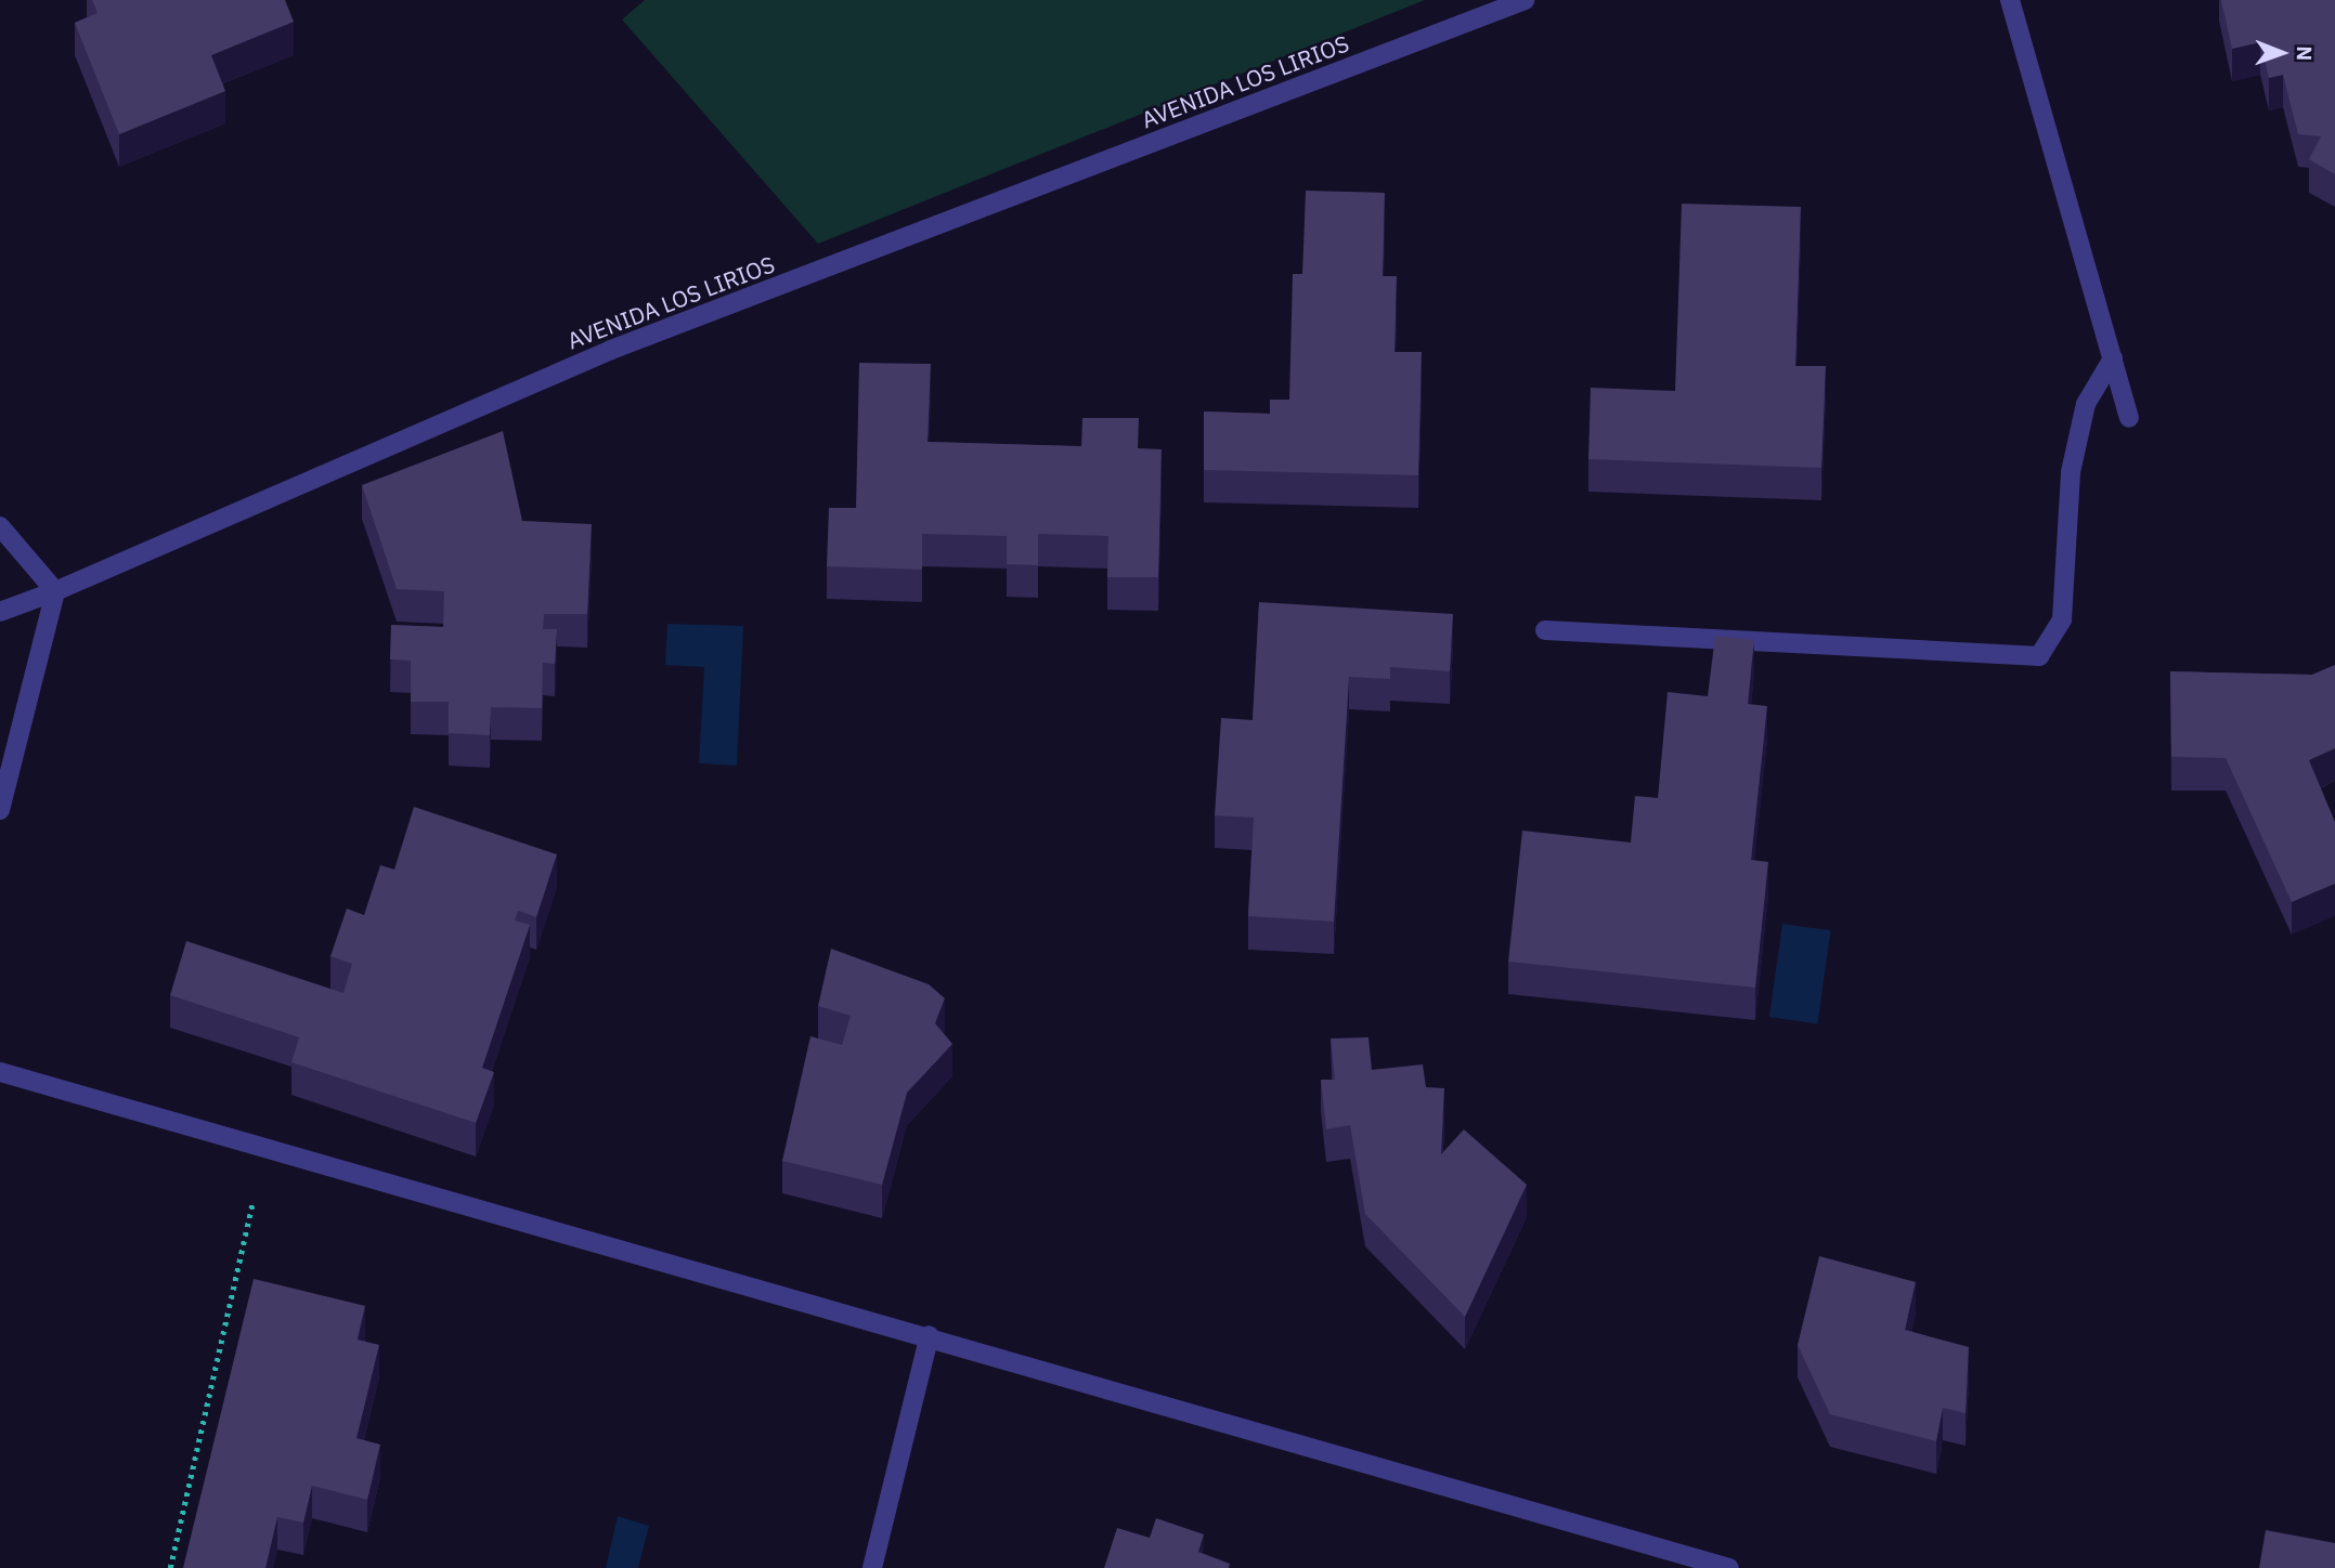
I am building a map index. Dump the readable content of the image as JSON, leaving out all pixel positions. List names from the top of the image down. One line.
{"streets":{"street":["AVENIDA LOS LIRIOS"]},"north":"right"}
